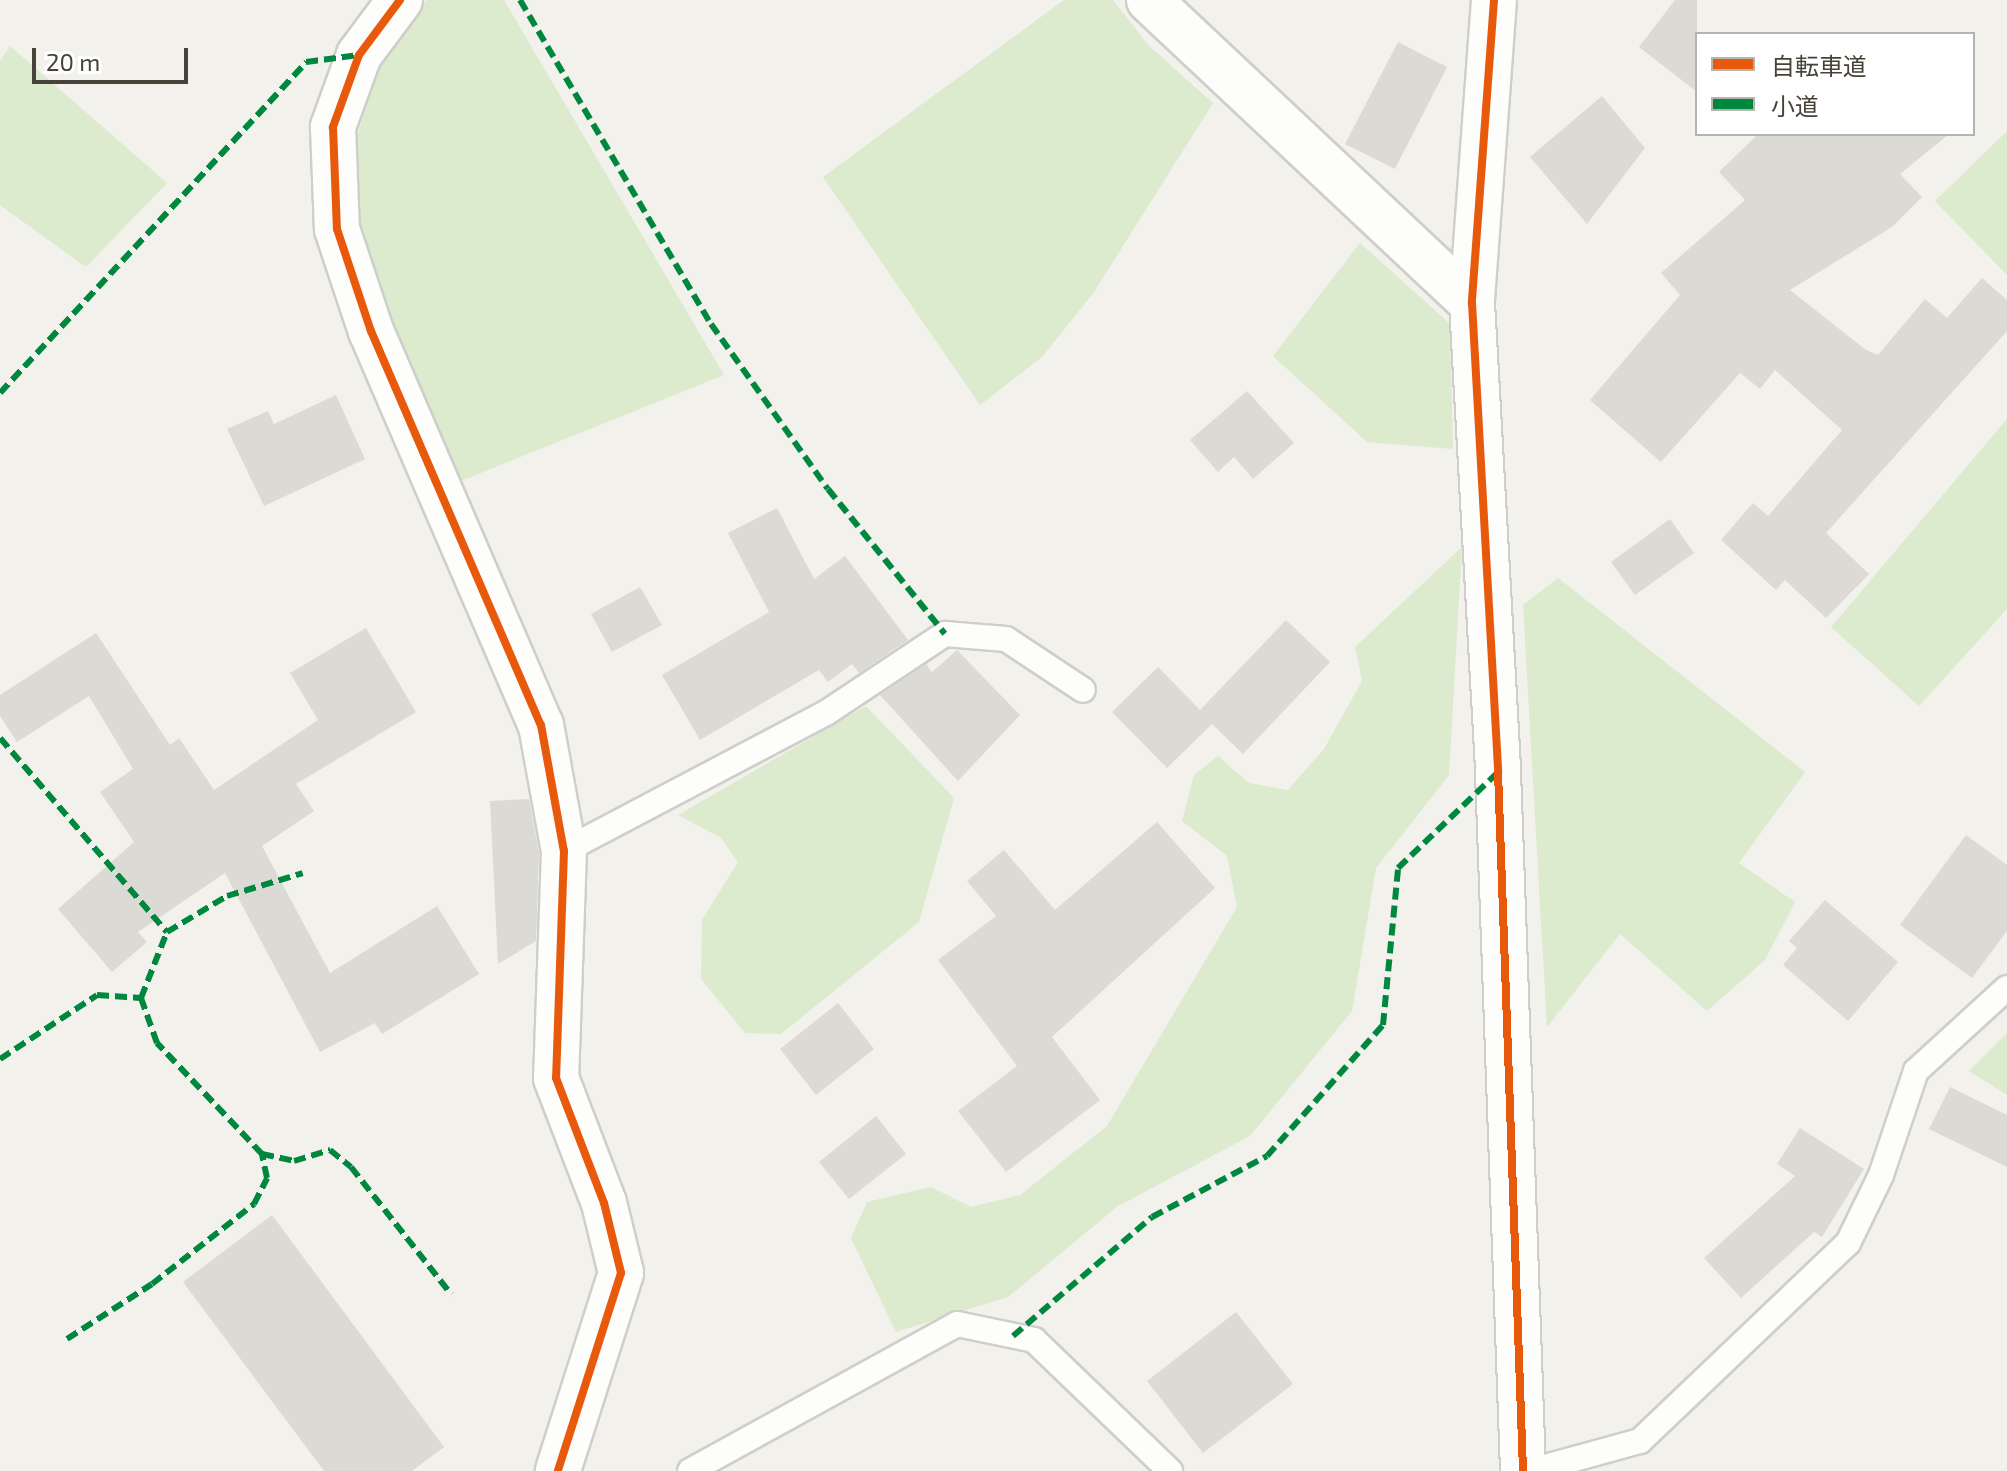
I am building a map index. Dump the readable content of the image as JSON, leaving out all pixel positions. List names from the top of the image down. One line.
{"legend":["自転車道","小道"],"scale_bar":"20 m"}
